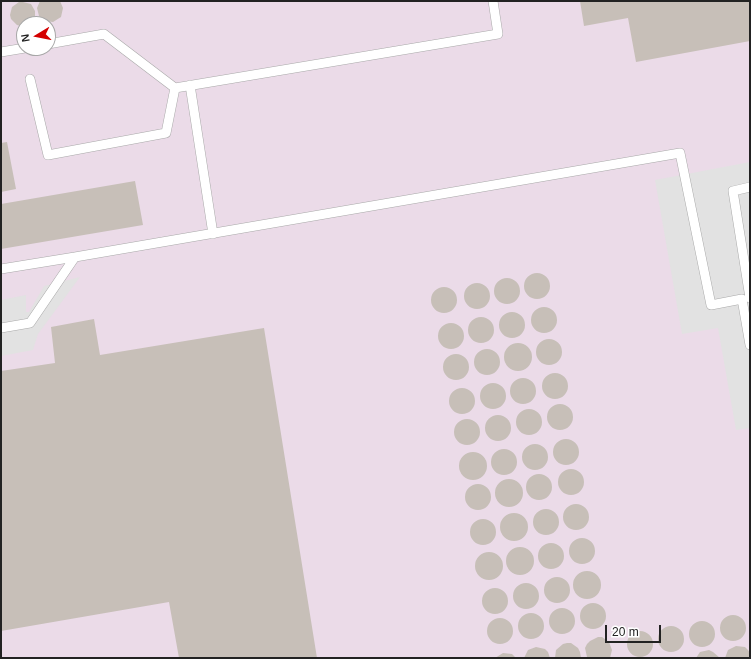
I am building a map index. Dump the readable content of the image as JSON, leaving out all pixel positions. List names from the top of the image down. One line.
{"scale_bar":"20 m","north":"left"}
